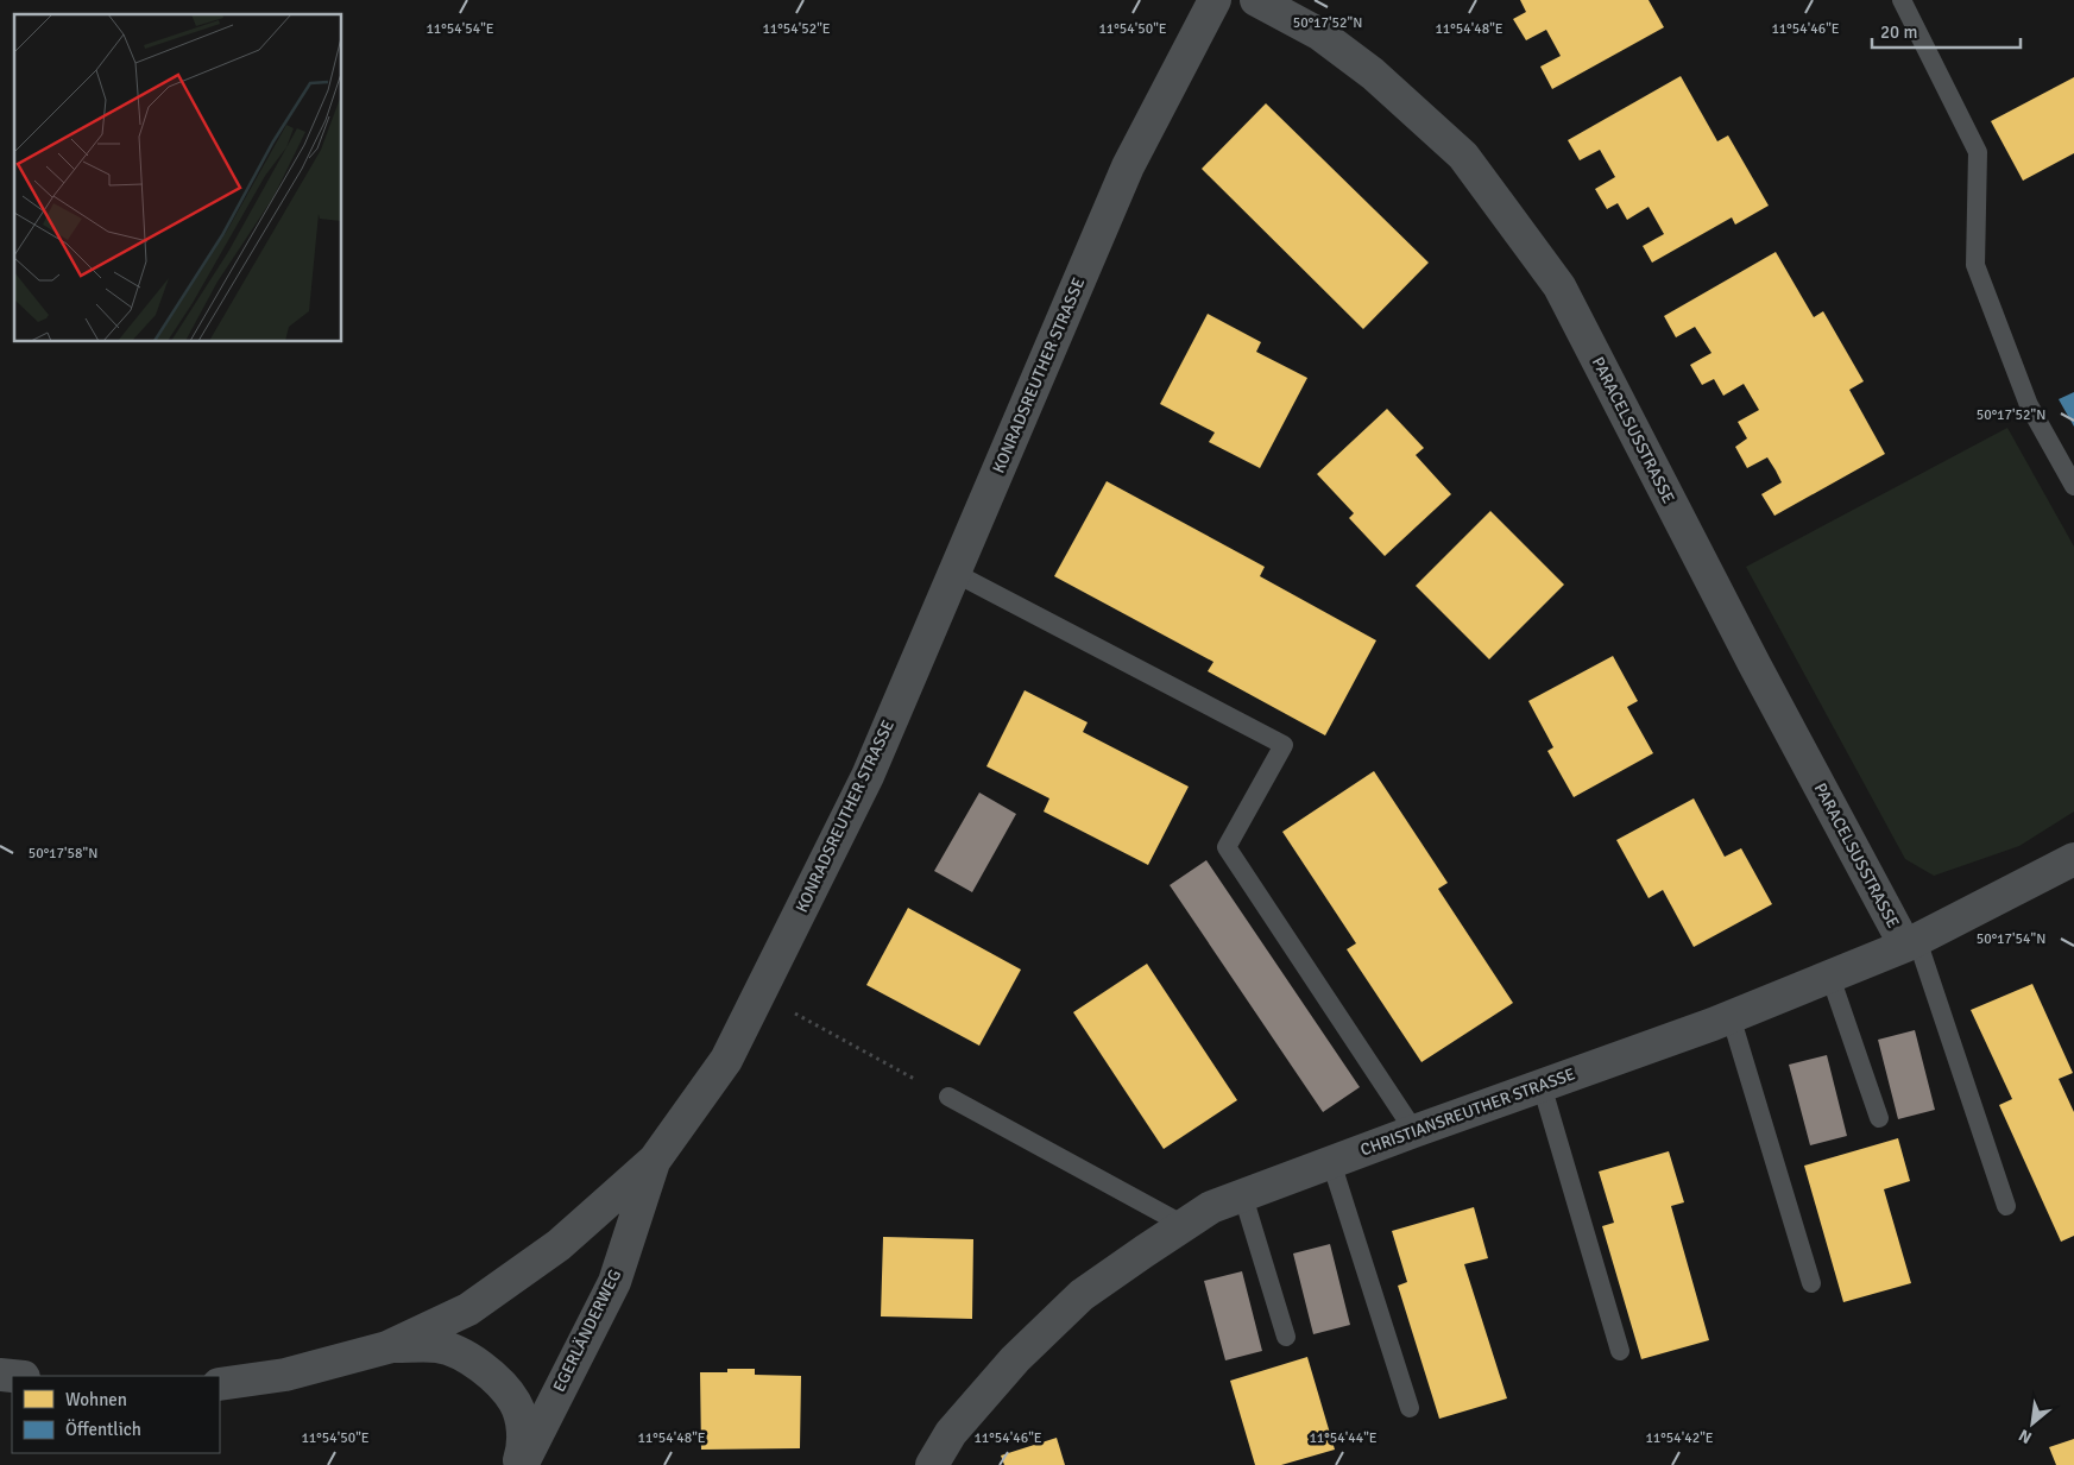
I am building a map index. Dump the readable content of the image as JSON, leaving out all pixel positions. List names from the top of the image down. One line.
{"streets":{"street":["KONRADSREUTHER STRASSE","PARACELSUSSTRASSE","CHRISTIANSREUTHER STRASSE","EGERLÄNDERWEG"]},"crossings":[["KONRADSREUTHER STRASSE","EGERLÄNDERWEG"],["PARACELSUSSTRASSE","CHRISTIANSREUTHER STRASSE"]],"legend":["Wohnen","Öffentlich"],"scale_bar":"20 m","north":"bottom left","coordinates":["50°17'52\"N","11°54'54\"E","11°54'52\"E","11°54'50\"E","11°54'48\"E","11°54'46\"E","50°17'58\"N","50°17'54\"N","11°54'44\"E","11°54'42\"E"]}
